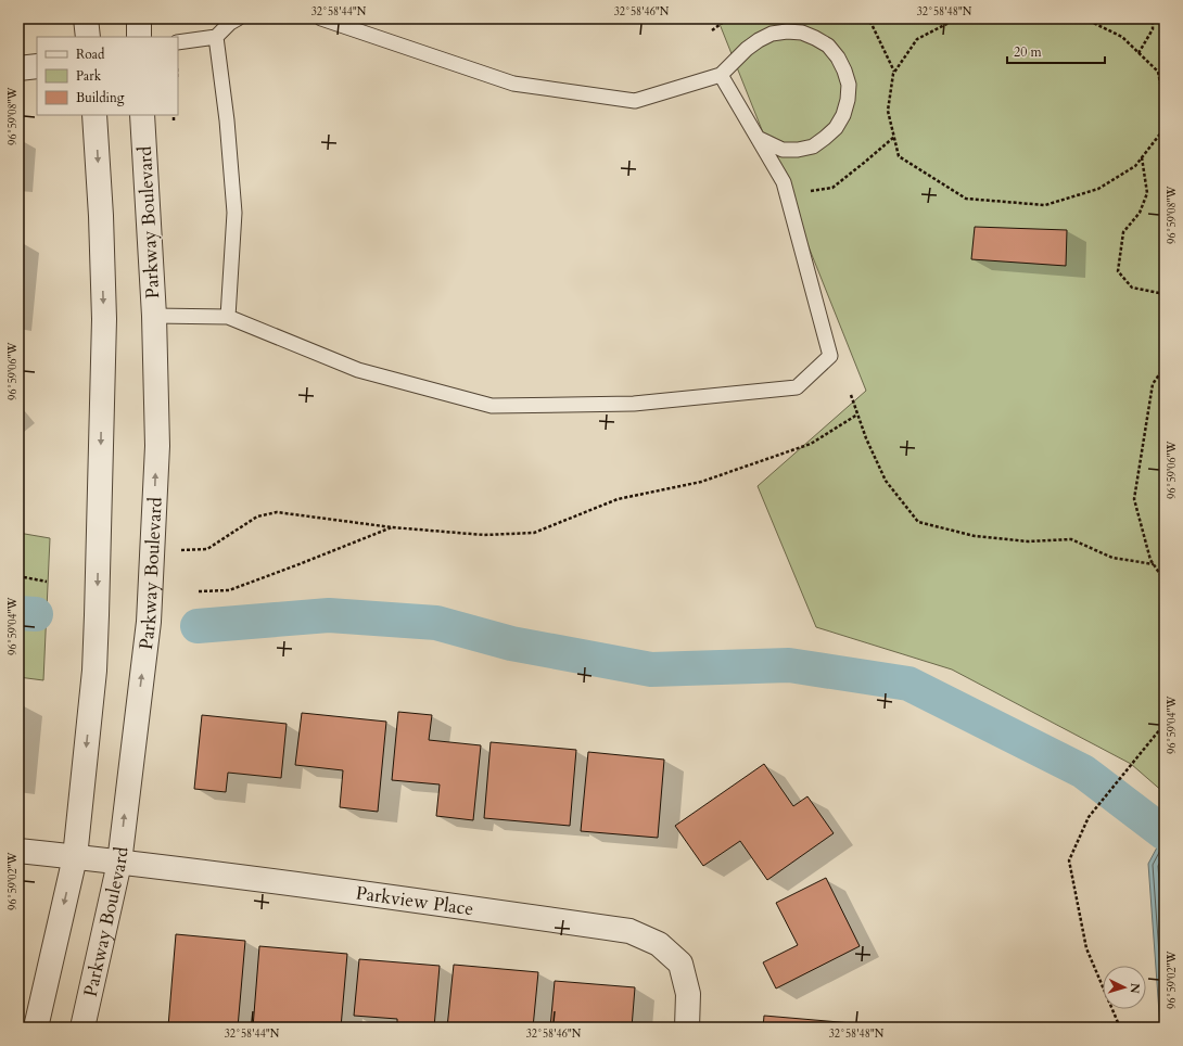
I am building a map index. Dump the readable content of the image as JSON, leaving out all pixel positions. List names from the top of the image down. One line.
{"streets":{"street":["Parkway Boulevard","Parkview Place"]},"crossings":[["Parkway Boulevard","Parkview Place"]],"legend":["Road","Park","Building"],"scale_bar":"20 m","north":"right","coordinates":["32°58'44\"N","32°58'46\"N","32°58'48\"N","96°59'08\"W","96°59'06\"W","96°59'04\"W","96°59'02\"W"]}
